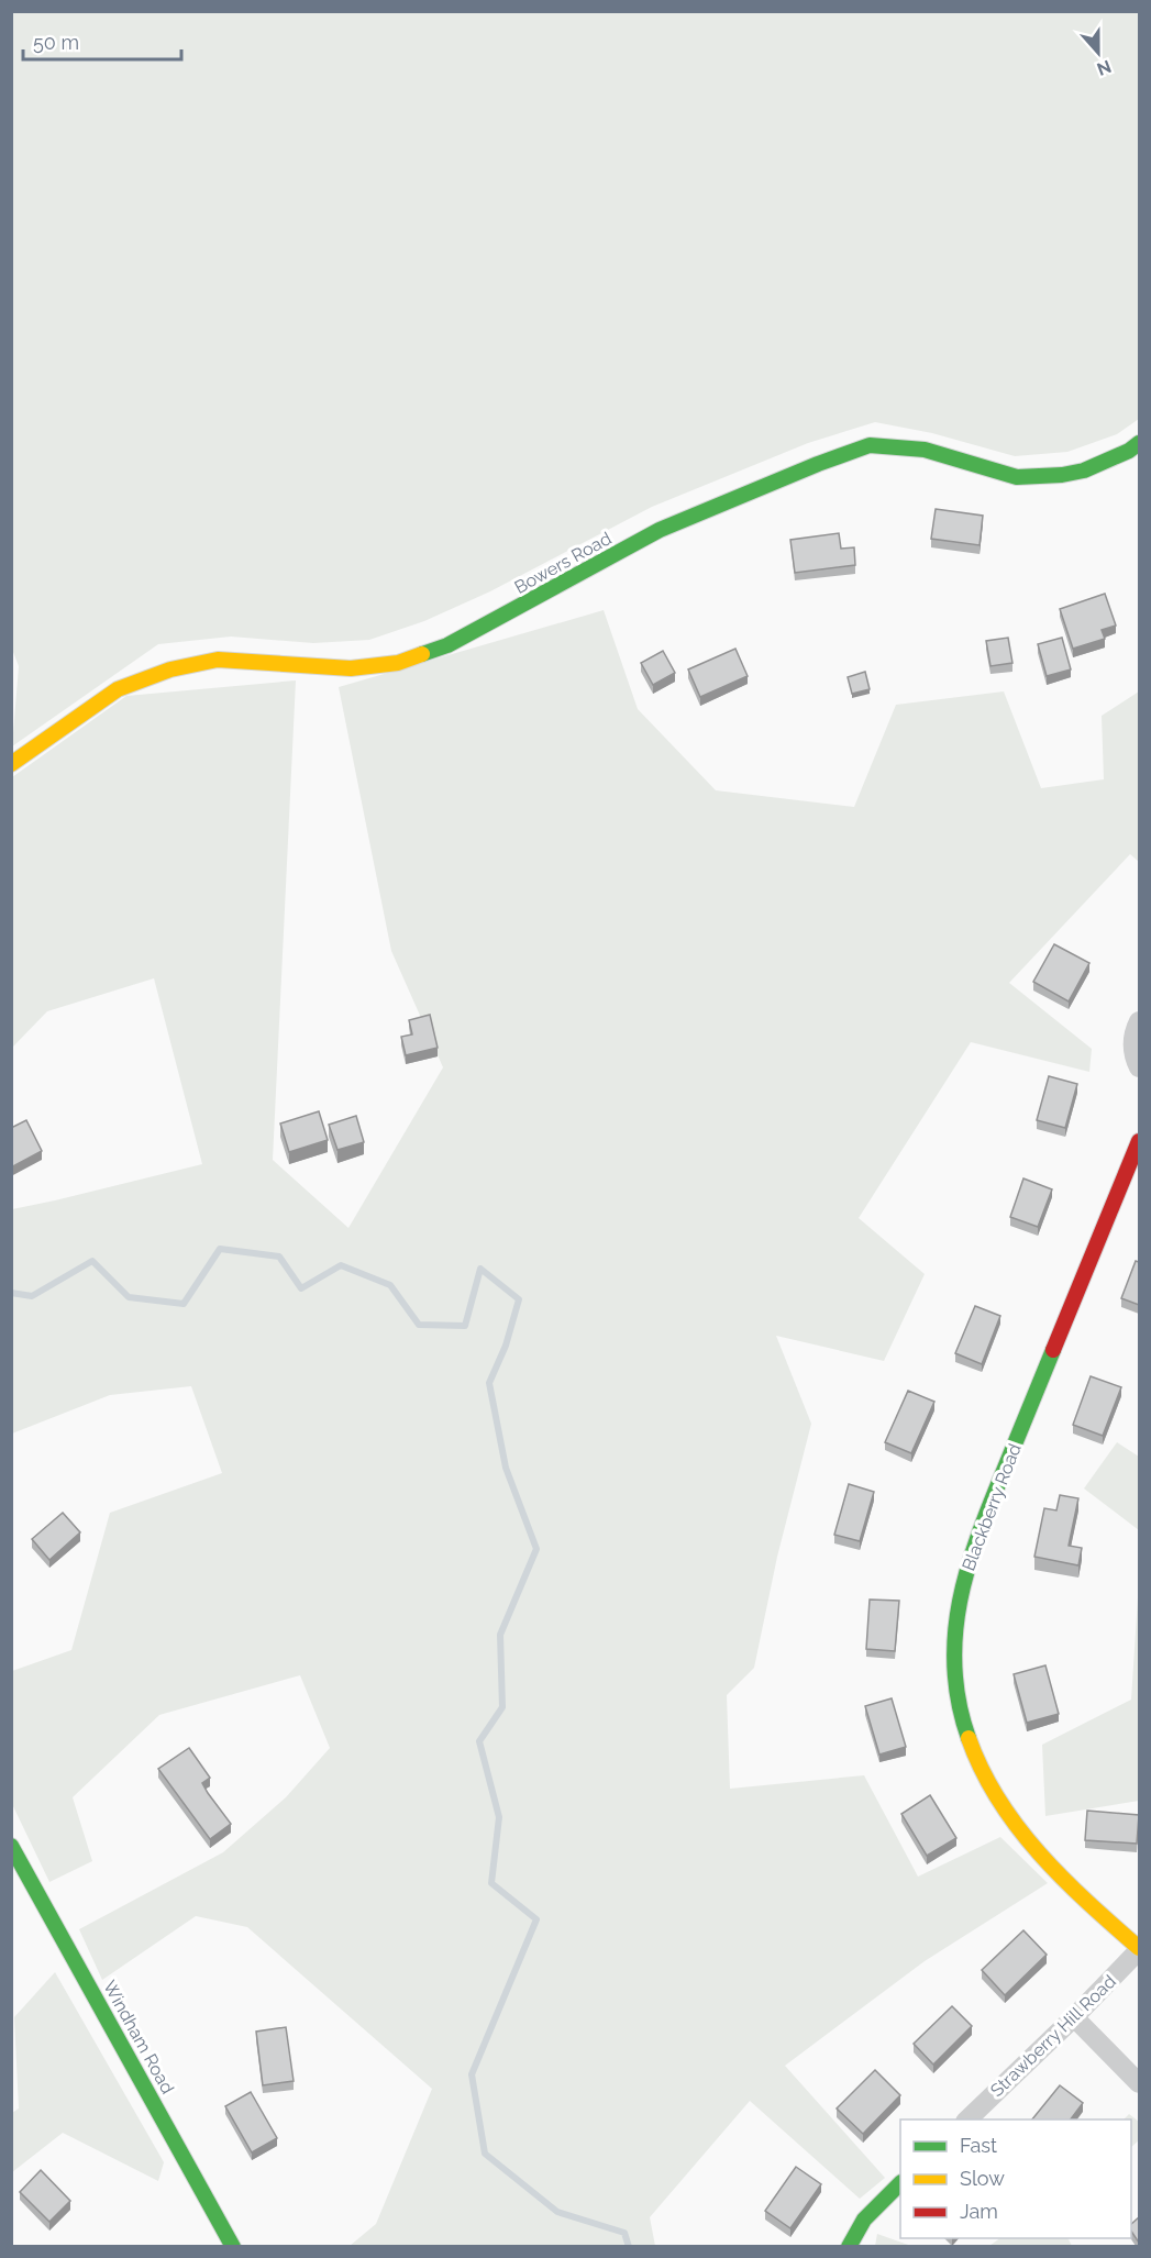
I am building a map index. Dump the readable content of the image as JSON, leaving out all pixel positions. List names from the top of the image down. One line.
{"streets":{"street":["Bowers Road","Blackberry Road","Strawberry Hill Road","Windham Road"]},"crossings":[["Blackberry Road","Strawberry Hill Road"]],"legend":["Fast","Slow","Jam"],"scale_bar":"50 m","north":"bottom"}
